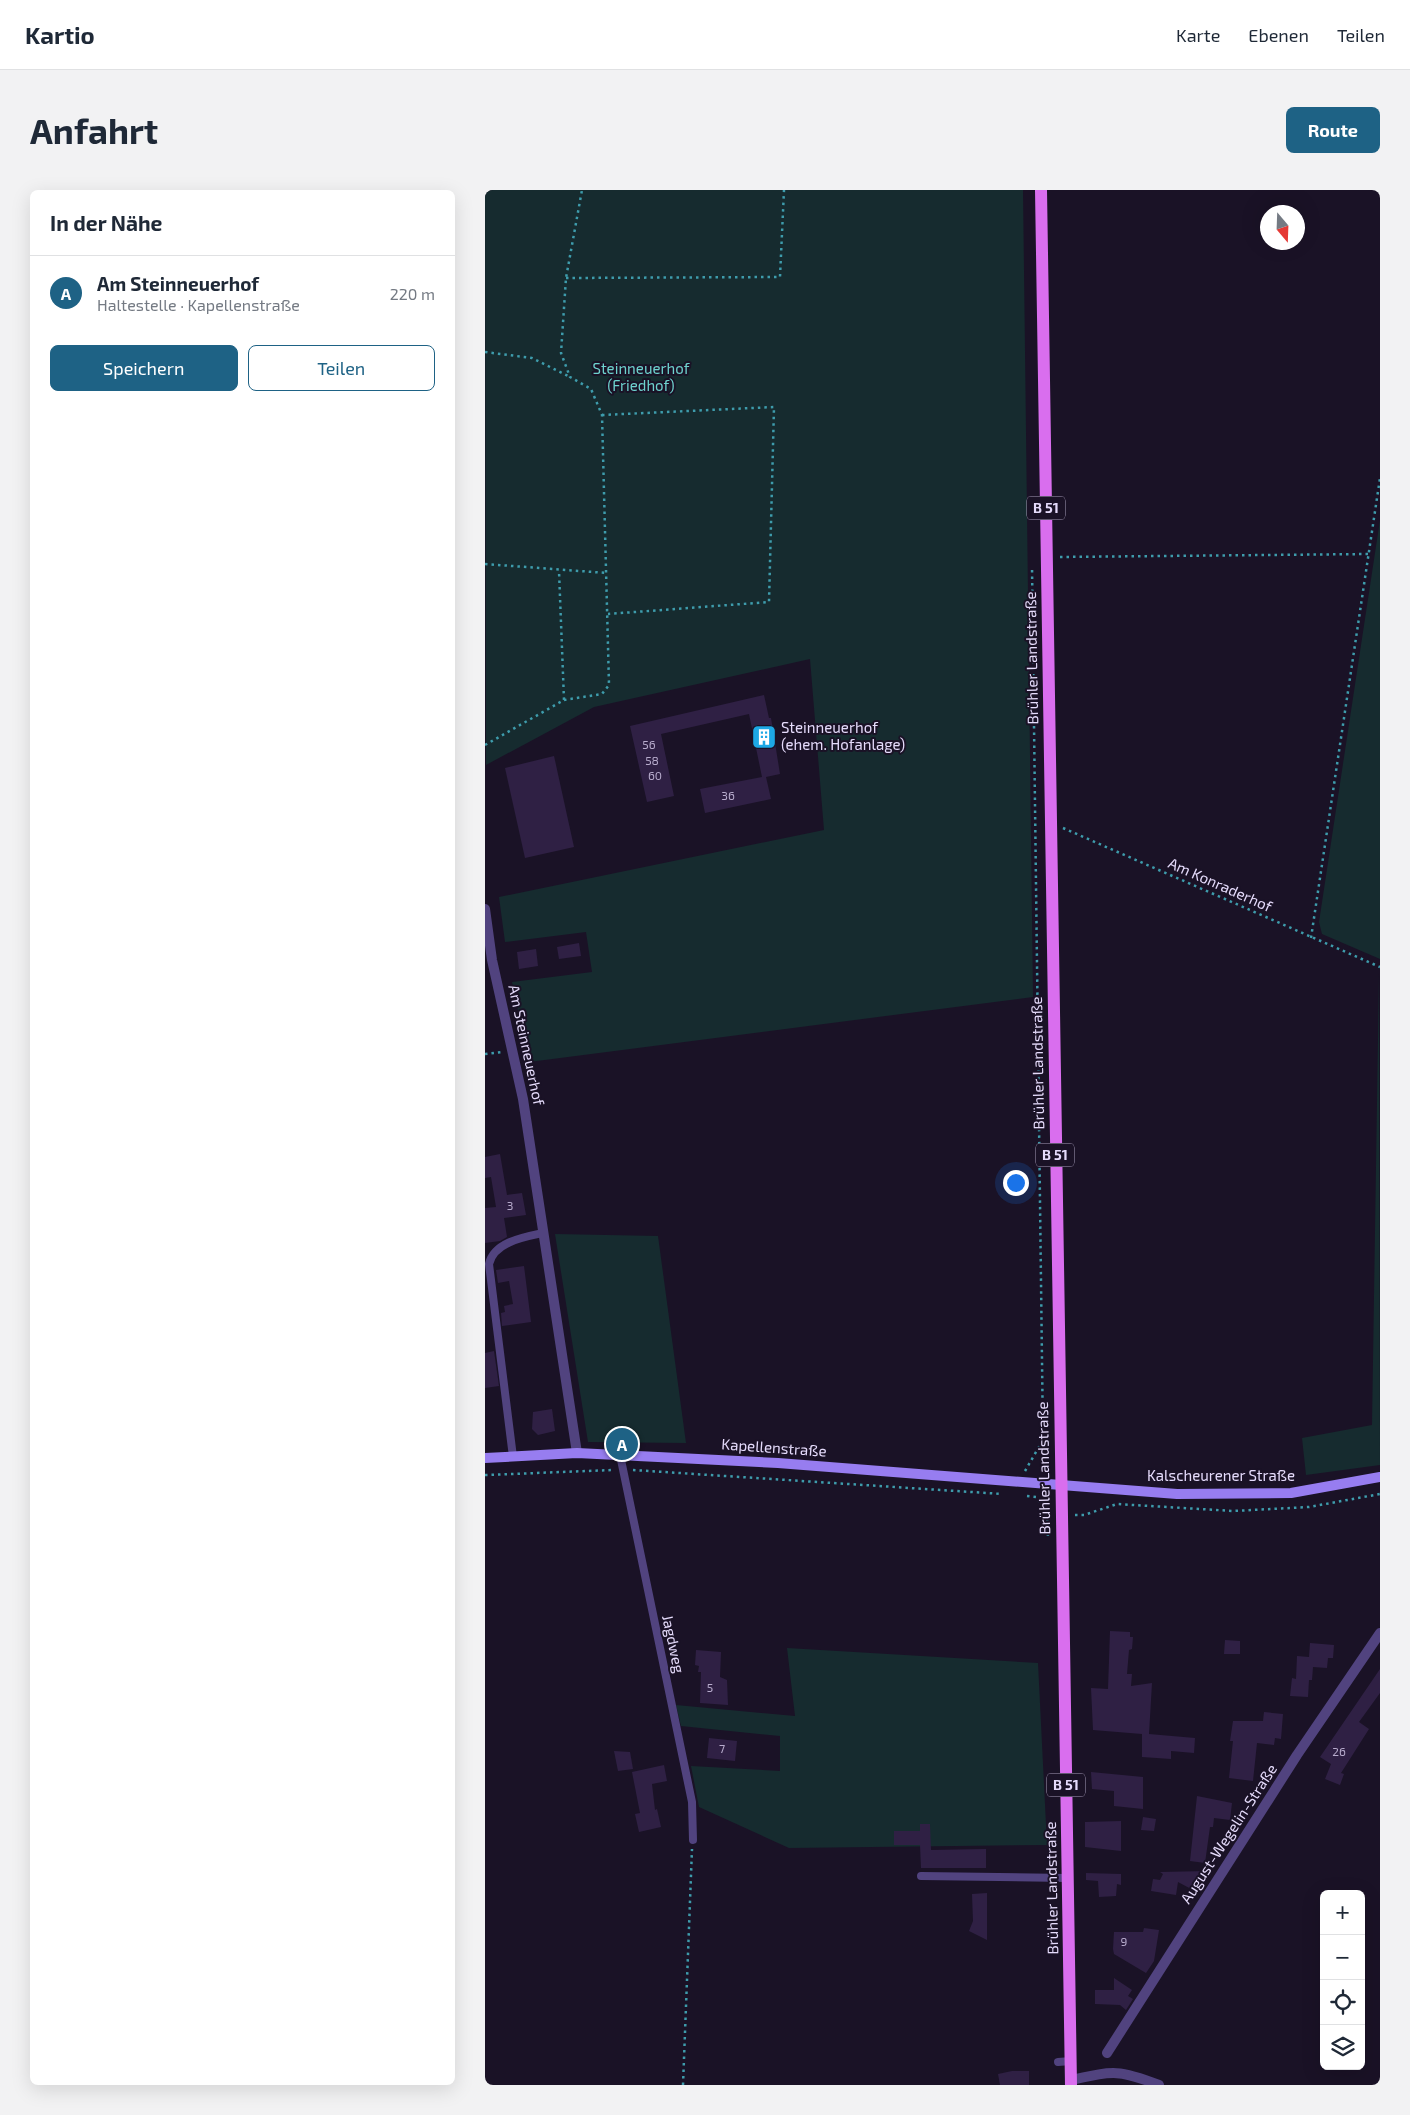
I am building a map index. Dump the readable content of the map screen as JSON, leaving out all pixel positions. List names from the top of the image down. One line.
{"streets":{"main road":["B 51","Brühler Landstraße","Kapellenstraße","Kalscheurener Straße"],"street":["Am Steinneuerhof","August-Wegelin-Straße"],"lane":["Jagdweg"],"path":["Am Konraderhof"]},"crossings":[["Brühler Landstraße","Am Konraderhof"],["Brühler Landstraße","Kapellenstraße"],["Brühler Landstraße","Kalscheurener Straße"],["Am Steinneuerhof","Kapellenstraße"],["Kapellenstraße","Kalscheurener Straße"],["Kapellenstraße","Jagdweg"]],"parks":["Steinneuerhof (Friedhof)"],"places":{"building":["Steinneuerhof (ehem. Hofanlage)"]},"house_numbers":["56","58","60","36","3","5","7","26","9"],"north":"bottom","page":{"header":"Kartio","nav":["Karte","Ebenen","Teilen"],"buttons":["Route",["Speichern","Teilen"]],"title":"Anfahrt","heading":"In der Nähe","list":[{"mark":"A","name":"Am Steinneuerhof","note":"Haltestelle · Kapellenstraße","value":"220 m"}],"pins":"A","map_buttons":["+","−"]}}
